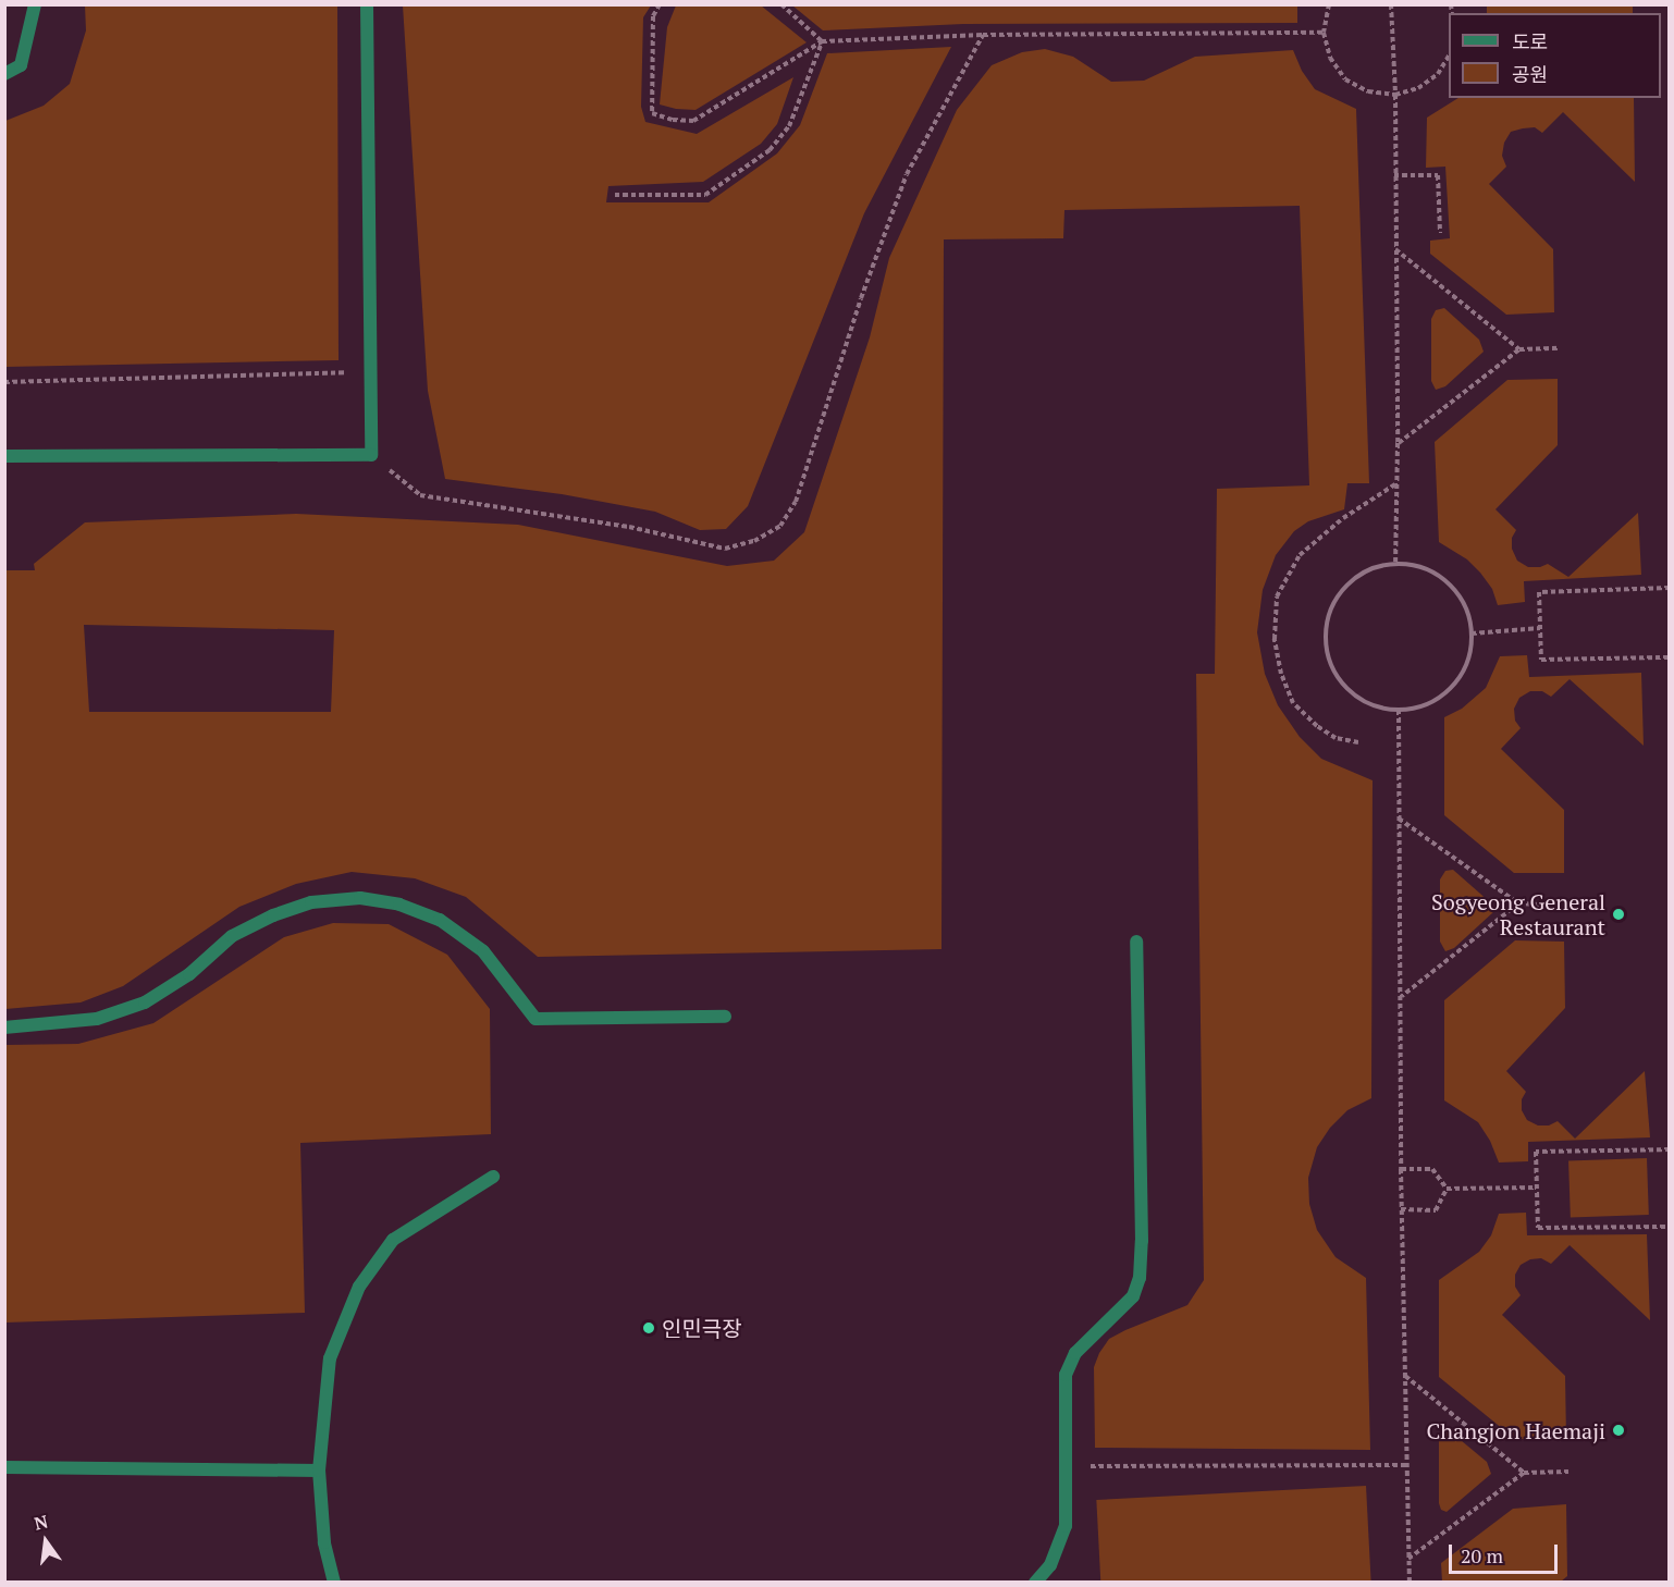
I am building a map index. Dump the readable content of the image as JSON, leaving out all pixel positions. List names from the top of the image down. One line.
{"places":["Sogyeong General Restaurant","인민극장","Changjon Haemaji"],"legend":["도로","공원"],"scale_bar":"20 m","north":"top"}
